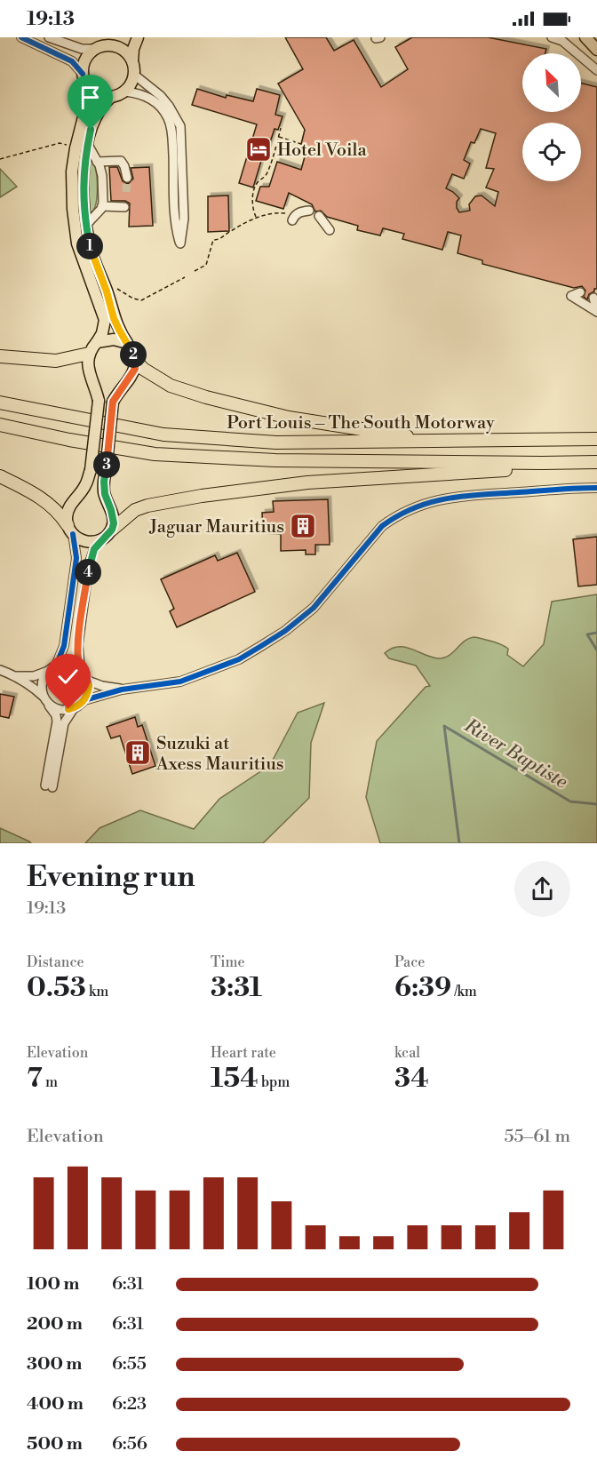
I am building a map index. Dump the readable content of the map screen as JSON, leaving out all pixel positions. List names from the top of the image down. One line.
{"streets":{"highway":["Port Louis – The South Motorway"]},"water":["River Baptiste"],"places":{"hotel":["Hotel Voila"],"building":["Jaguar Mauritius","Suzuki at Axess Mauritius"]},"north":"top left","page":{"status":"19:13","pins":["1","2","3","4"],"heading":["Evening run","19:13"],"stats":[["Distance","0.53 km"],["Time","3:31"],["Pace","6:39 /km"],["Elevation","7 m"],["Heart rate","154 bpm"],["kcal","34"]],"chart":["Elevation","55–61 m"],"list":[{"name":"100 m","note":"6:31"},{"name":"200 m","note":"6:31"},{"name":"300 m","note":"6:55"},{"name":"400 m","note":"6:23"},{"name":"500 m","note":"6:56"}]}}
